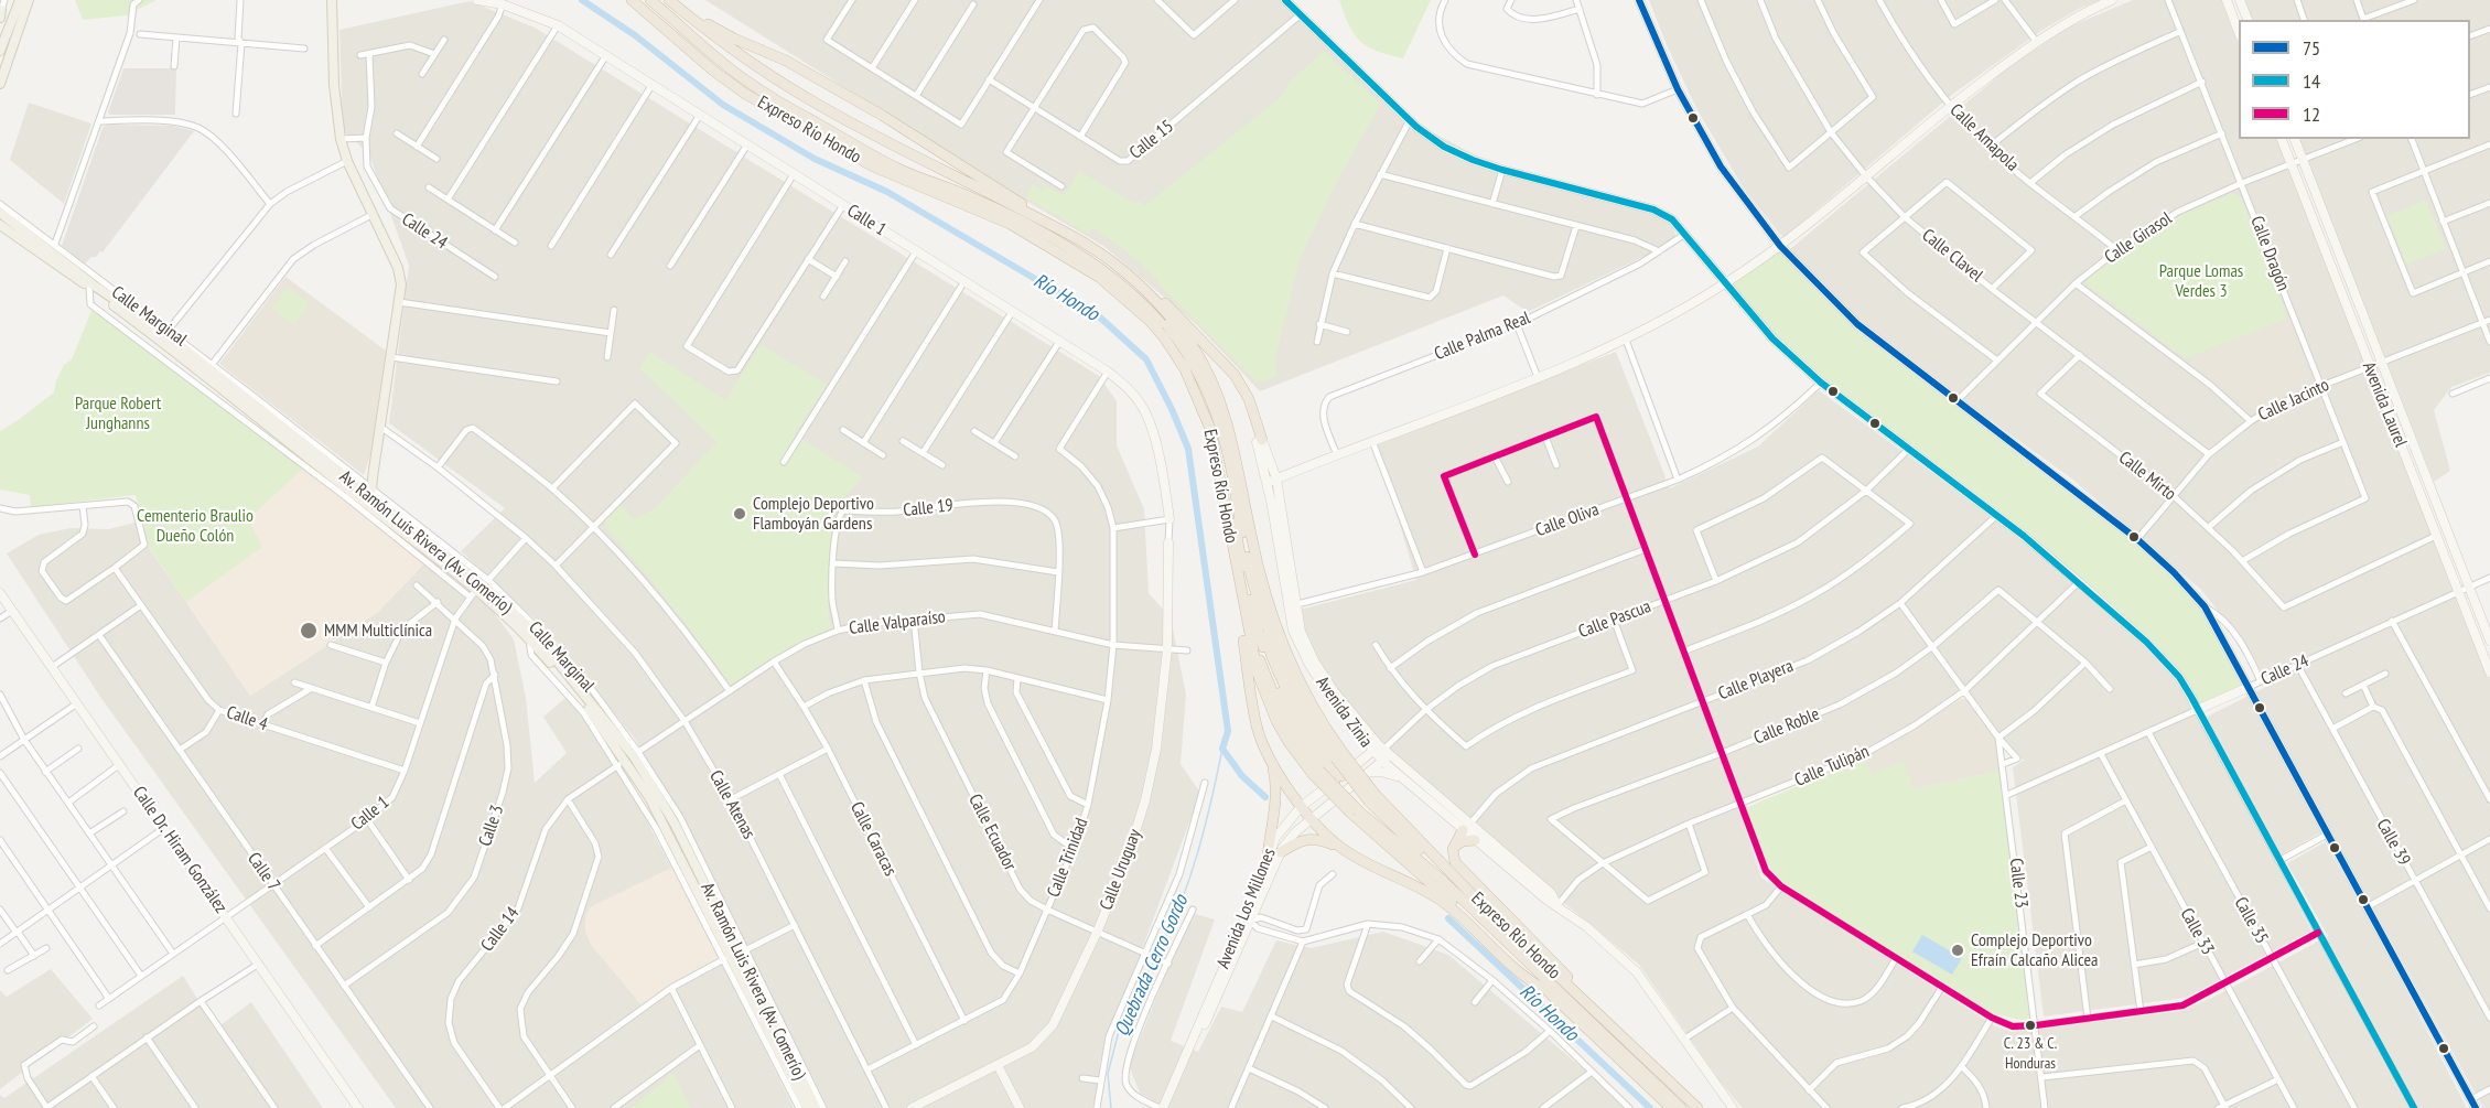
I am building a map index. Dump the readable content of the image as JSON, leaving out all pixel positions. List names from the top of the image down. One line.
{"streets":{"highway":["Expreso Río Hondo"],"main road":["Av. Ramón Luis Rivera (Av. Comerío)"],"street":["Calle Amapola","Calle 15","Calle 1","Calle 24","Calle Girasol","Calle Dragón","Calle Clavel","Calle Marginal","Calle Palma Real","Calle Jacinto","Avenida Laurel","Calle Mirto","Calle 19","Calle Oliva","Calle Pascua","Calle Valparaíso","Calle Playera","Avenida Zinia","Calle 4","Calle Roble","Calle Tulipán","Calle Atenas","Calle 3","Calle Ecuador","Calle Caracas","Calle 39","Calle Dr. Hiram González","Calle Trinidad","Calle Uruguay","Calle 7","Calle 23","Avenida Los Millones","Calle 35","Calle 14","Calle 33"]},"crossings":[["Calle Amapola","Calle Girasol"],["Calle 1","Calle Marginal"],["Calle 1","Av. Ramón Luis Rivera (Av. Comerío)"],["Calle 1","Calle 4"],["Calle 1","Calle 3"],["Calle 1","Calle Dr. Hiram González"],["Calle 1","Calle Trinidad"],["Calle 1","Calle 7"],["Calle 24","Avenida Laurel"],["Calle 24","Calle 39"],["Calle 24","Calle 23"],["Calle 24","Calle 35"],["Calle 24","Calle 33"],["Calle Girasol","Calle Dragón"],["Calle Girasol","Calle Clavel"],["Calle Girasol","Avenida Laurel"],["Calle Dragón","Calle Jacinto"],["Calle Dragón","Calle Mirto"],["Calle Clavel","Calle Jacinto"],["Calle Clavel","Calle Mirto"],["Calle Marginal","Av. Ramón Luis Rivera (Av. Comerío)"],["Calle Marginal","Calle Valparaíso"],["Calle Marginal","Calle 14"],["Calle Jacinto","Avenida Laurel"],["Calle Jacinto","Calle Mirto"],["Avenida Laurel","Calle Mirto"],["Calle 19","Calle Valparaíso"],["Calle Oliva","Avenida Zinia"],["Calle Pascua","Avenida Zinia"],["Calle Pascua","Avenida Los Millones"],["Calle Valparaíso","Calle Atenas"],["Calle Valparaíso","Calle Ecuador"],["Calle Valparaíso","Calle Caracas"],["Calle Valparaíso","Calle Trinidad"],["Calle Valparaíso","Calle Uruguay"],["Calle Playera","Avenida Zinia"],["Avenida Zinia","Calle Tulipán"],["Avenida Zinia","Avenida Los Millones"],["Calle Roble","Calle Tulipán"],["Calle Atenas","Calle Trinidad"],["Calle 3","Calle 7"],["Calle Ecuador","Calle Trinidad"],["Calle Ecuador","Calle Uruguay"],["Calle Caracas","Calle Trinidad"]],"water":["Río Hondo","Quebrada Cerro Gordo"],"parks":["Parque Lomas Verdes 3","Parque Robert Junghanns","Cementerio Braulio Dueño Colón"],"places":["Complejo Deportivo Flamboyán Gardens","MMM Multiclínica","Complejo Deportivo Efraín Calcaño Alicea","C. 23 & C. Honduras"],"lines":["transit line 75","transit line 14","transit line 12"],"legend":["75","14","12"]}
